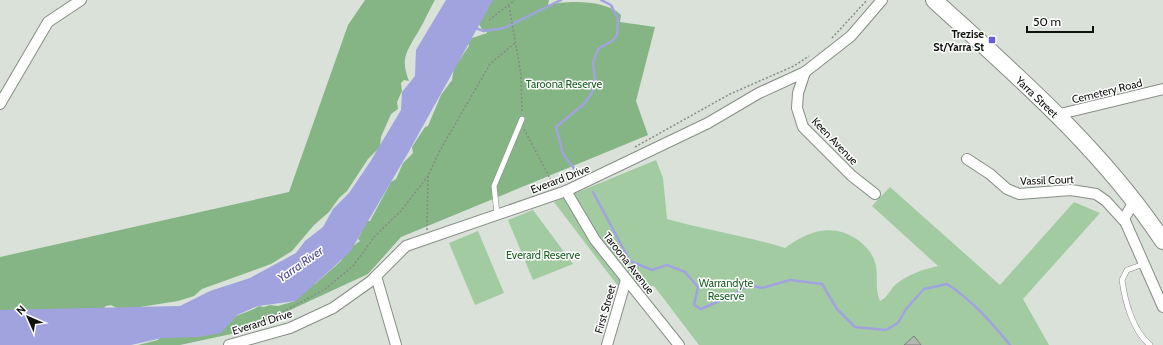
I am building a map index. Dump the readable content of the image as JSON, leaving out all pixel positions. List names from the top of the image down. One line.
{"streets":{"main road":["Yarra Street"],"street":["Cemetery Road","Keen Avenue","Everard Drive","Vassil Court","Taroona Avenue","First Street"]},"crossings":[["Cemetery Road","Yarra Street"],["Keen Avenue","Everard Drive"],["Everard Drive","Taroona Avenue"],["Taroona Avenue","First Street"]],"water":["Yarra River"],"parks":["Taroona Reserve","Everard Reserve","Warrandyte Reserve"],"places":{"transit":["Trezise St/Yarra St"]},"scale_bar":"50 m","north":"top left"}
